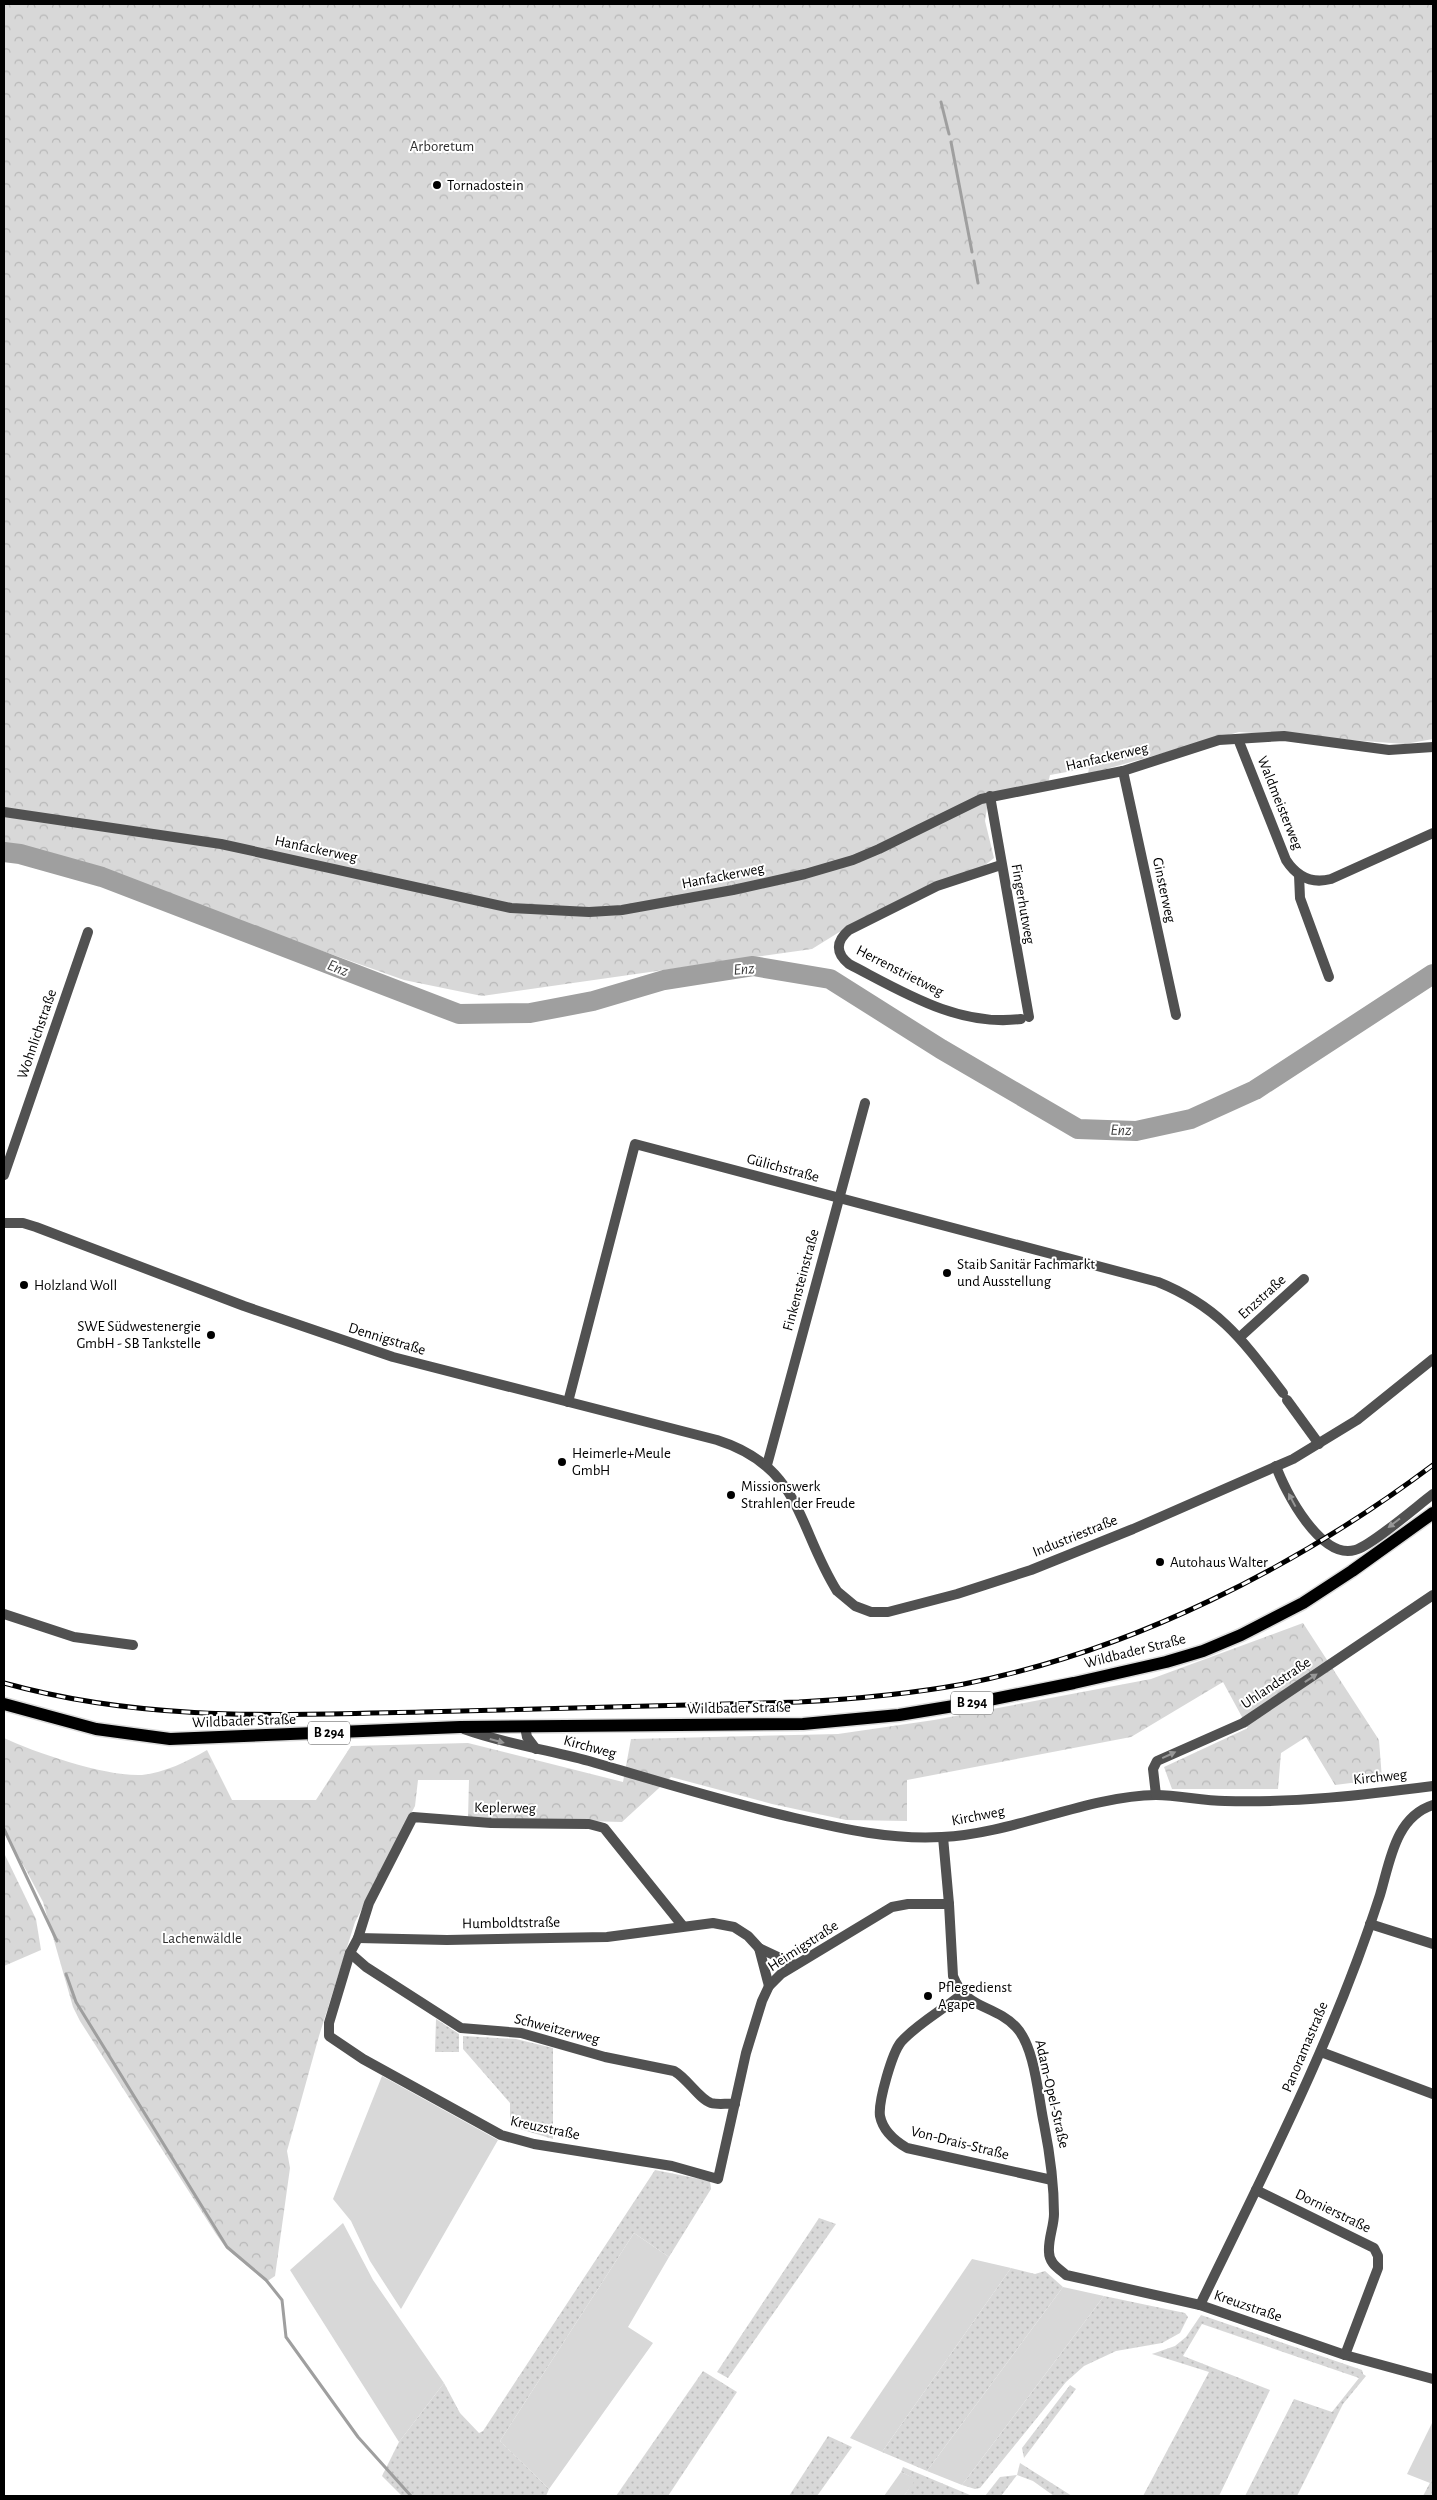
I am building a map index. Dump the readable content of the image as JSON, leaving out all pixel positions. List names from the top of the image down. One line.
{"streets":{"main road":["Wildbader Straße","B 294"],"street":["Hanfackerweg","Waldmeisterweg","Ginsterweg","Fingerhutweg","Herrenstrietweg","Wohnlichstraße","Gülichstraße","Finkensteinstraße","Enzstraße","Dennigstraße","Industriestraße","Uhlandstraße","Kirchweg","Keplerweg","Humboldtstraße","Heimigstraße","Schweitzerweg","Panoramastraße","Adam-Opel-Straße","Kreuzstraße","Von-Drais-Straße","Dornierstraße"]},"crossings":[["Hanfackerweg","Waldmeisterweg"],["Hanfackerweg","Ginsterweg"],["Hanfackerweg","Fingerhutweg"],["Fingerhutweg","Herrenstrietweg"],["Gülichstraße","Finkensteinstraße"],["Gülichstraße","Enzstraße"],["Gülichstraße","Dennigstraße"],["Finkensteinstraße","Dennigstraße"],["Finkensteinstraße","Industriestraße"],["Enzstraße","Industriestraße"],["Dennigstraße","Industriestraße"],["Wildbader Straße","Kirchweg"],["Uhlandstraße","Kirchweg"],["Keplerweg","Humboldtstraße"],["Humboldtstraße","Heimigstraße"],["Heimigstraße","Schweitzerweg"],["Heimigstraße","Kreuzstraße"],["Schweitzerweg","Kreuzstraße"],["Panoramastraße","Kreuzstraße"],["Panoramastraße","Dornierstraße"],["Adam-Opel-Straße","Kreuzstraße"],["Adam-Opel-Straße","Von-Drais-Straße"],["Kreuzstraße","Dornierstraße"]],"one_way":["Uhlandstraße"],"water":["Enz"],"parks":["Arboretum","Lachenwäldle"],"places":["Tornadostein","Staib Sanitär Fachmarkt und Ausstellung","Holzland Woll","SWE Südwestenergie GmbH - SB Tankstelle","Heimerle+Meule GmbH","Missionswerk Strahlen der Freude","Autohaus Walter","Pflegedienst Agape"]}
